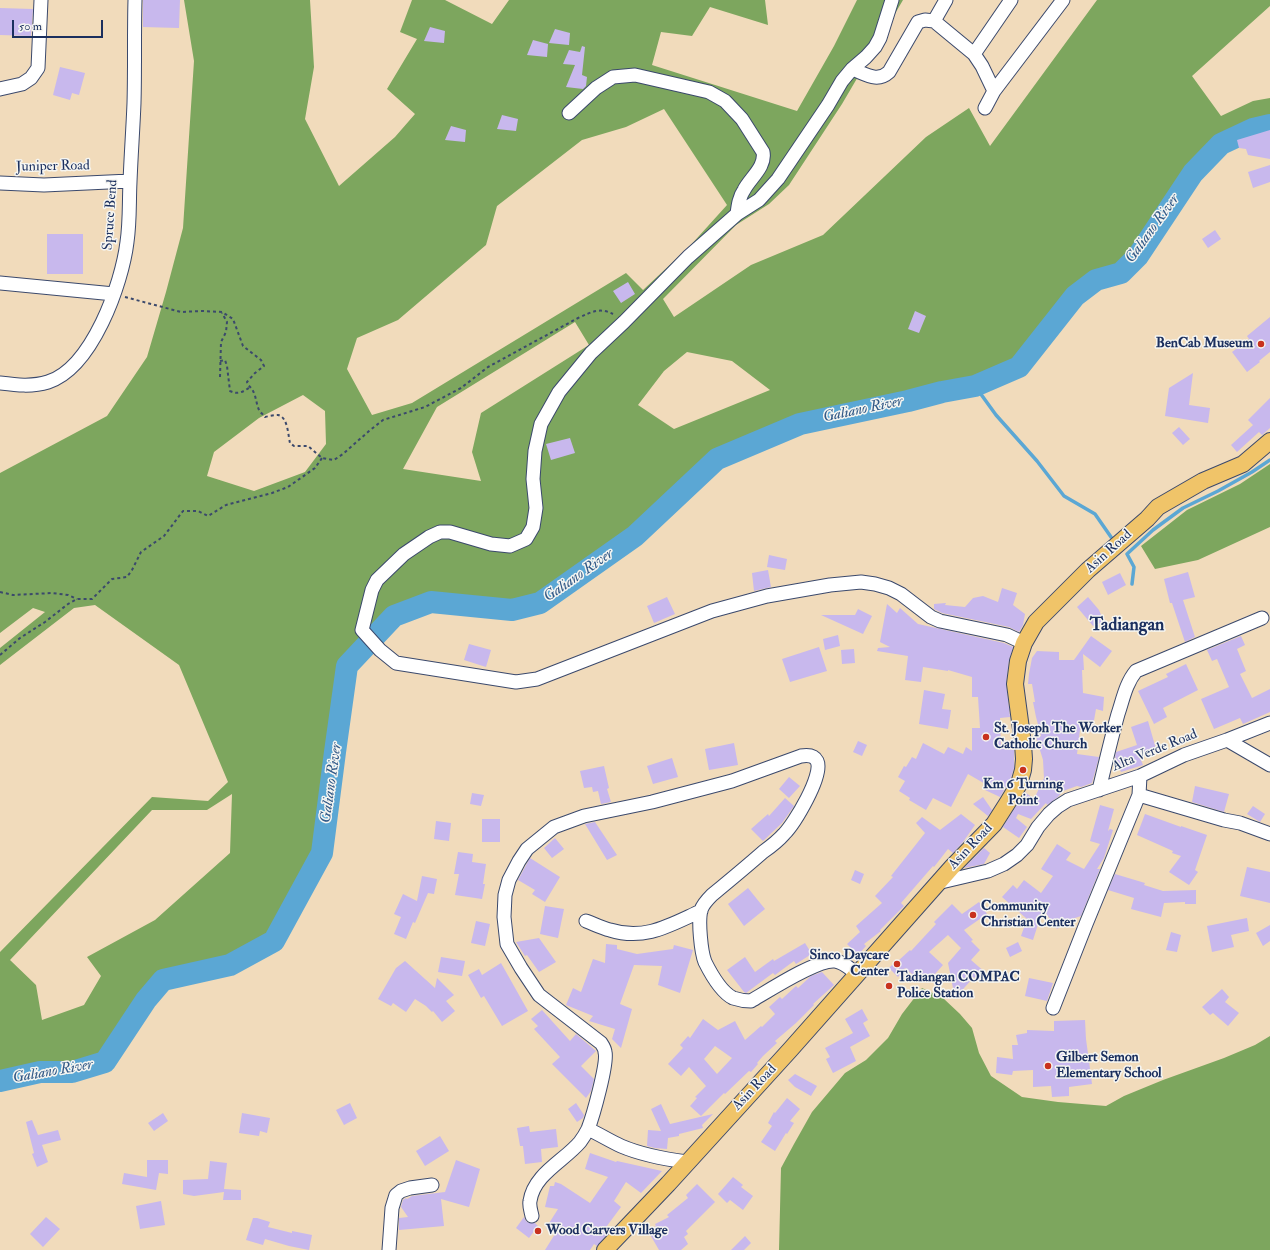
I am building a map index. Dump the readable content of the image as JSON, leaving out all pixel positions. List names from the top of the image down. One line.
{"streets":{"main road":["Asin Road"],"street":["Juniper Road","Spruce Bend","Alta Verde Road"]},"crossings":[["Juniper Road","Spruce Bend"],["Asin Road","Alta Verde Road"]],"districts":["Tadiangan"],"water":["Galiano River"],"places":["BenCab Museum","St. Joseph The Worker Catholic Church","Km 6 Turning Point","Community Christian Center","Sinco Daycare Center","Tadiangan COMPAC Police Station","Gilbert Semon Elementary School","Wood Carvers Village"],"scale_bar":"50 m"}
